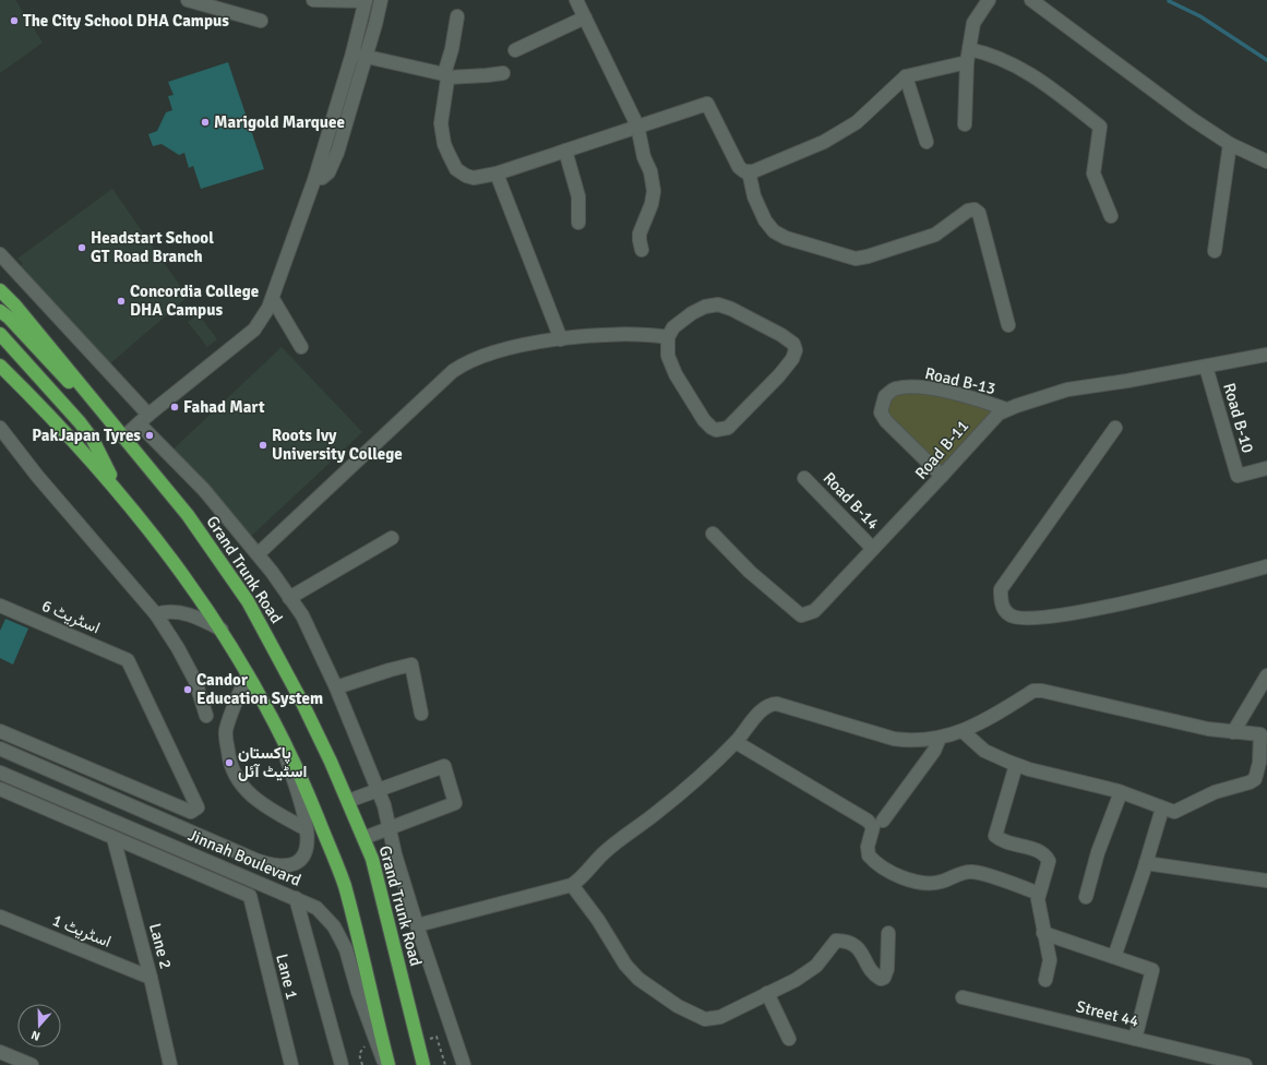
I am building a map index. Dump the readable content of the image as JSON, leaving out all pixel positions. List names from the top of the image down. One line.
{"streets":{"highway":["Grand Trunk Road"],"street":["Road B-13","Road B-10","Road B-11","Road B-14","اسٹریٹ 6","Jinnah Boulevard","اسٹریٹ 1","Lane 2","Lane 1","Street 44"]},"crossings":[["Road B-13","Road B-11"],["Road B-10","Road B-11"],["Road B-11","Road B-14"],["اسٹریٹ 1","Lane 2"],["Lane 2","Lane 1"]],"places":["The City School DHA Campus","Marigold Marquee","Headstart School GT Road Branch","Concordia College DHA Campus","Fahad Mart","PakJapan Tyres","Roots Ivy University College","Candor Education System","پاکستان اسٹیٹ آئل"],"north":"bottom"}
